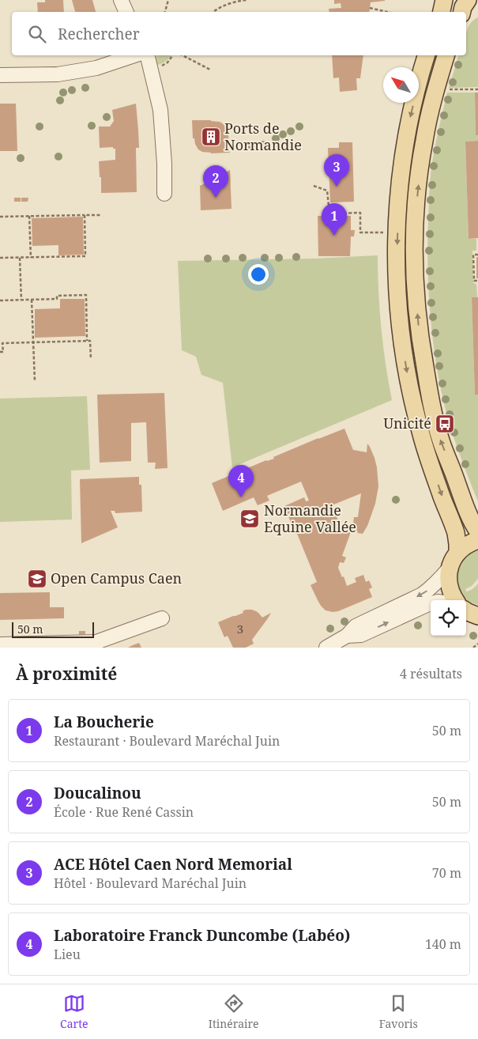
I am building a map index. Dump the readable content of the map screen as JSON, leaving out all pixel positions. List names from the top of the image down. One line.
{"places":{"building":["Ports de Normandie"],"bus stop":["Unicité"],"school or university":["Normandie Equine Vallée","Open Campus Caen"]},"house_numbers":["3"],"scale_bar":"50 m","north":"top left","page":{"search":"Rechercher","pins":["3","2","1","4"],"scale":"50 m","heading":["À proximité","4 résultats"],"list":[{"mark":"1","name":"La Boucherie","note":"Restaurant · Boulevard Maréchal Juin","value":"50 m"},{"mark":"2","name":"Doucalinou","note":"École · Rue René Cassin","value":"50 m"},{"mark":"3","name":"ACE Hôtel Caen Nord Memorial","note":"Hôtel · Boulevard Maréchal Juin","value":"70 m"},{"mark":"4","name":"Laboratoire Franck Duncombe (Labéo)","note":"Lieu","value":"140 m"}],"nav":["Carte","Itinéraire","Favoris"]}}
